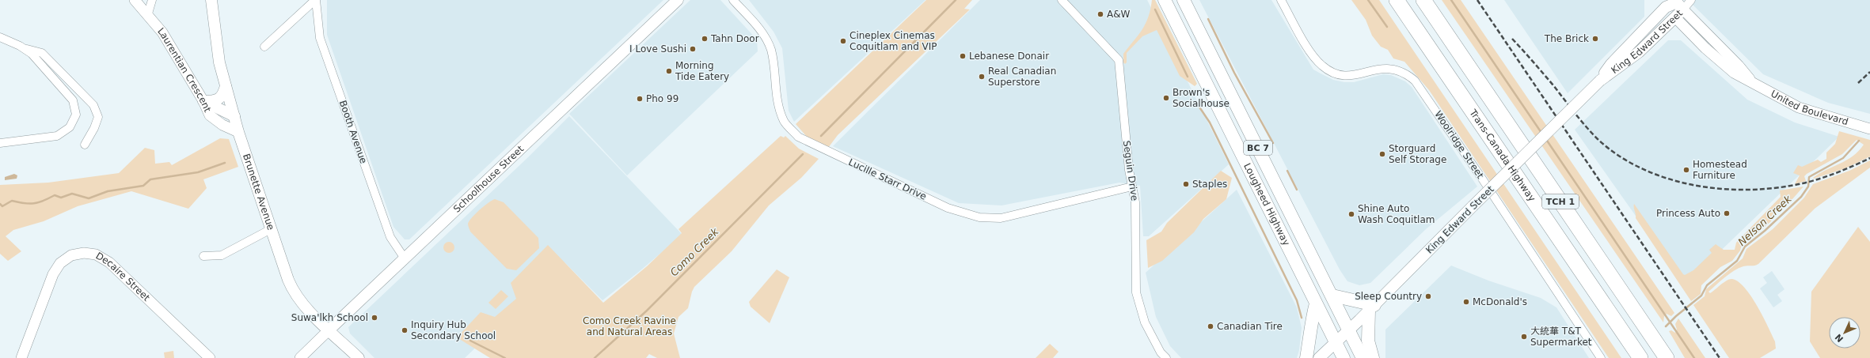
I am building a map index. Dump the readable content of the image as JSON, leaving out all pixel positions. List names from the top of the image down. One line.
{"streets":{"highway":["Trans-Canada Highway","TCH 1"],"main road":["King Edward Street","United Boulevard","BC 7","Schoolhouse Street","Brunette Avenue","Lougheed Highway"],"street":["Laurentian Crescent","Booth Avenue","Woolridge Street","Seguin Drive","Lucille Starr Drive","Decaire Street"]},"crossings":[["King Edward Street","United Boulevard"],["King Edward Street","Lougheed Highway"],["Laurentian Crescent","Brunette Avenue"],["Booth Avenue","Schoolhouse Street"],["Seguin Drive","Lucille Starr Drive"],["Schoolhouse Street","Brunette Avenue"]],"water":["Nelson Creek","Como Creek"],"parks":["Como Creek Ravine and Natural Areas"],"places":["A&W","Tahn Door","The Brick","Cineplex Cinemas Coquitlam and VIP","I Love Sushi","Lebanese Donair","Morning Tide Eatery","Real Canadian Superstore","Brown's Socialhouse","Pho 99","Storguard Self Storage","Homestead Furniture","Staples","Princess Auto","Shine Auto Wash Coquitlam","Sleep Country","McDonald's","Suwa'lkh School","Canadian Tire","Inquiry Hub Secondary School","大統華 T&T Supermarket"],"north":"bottom left"}
